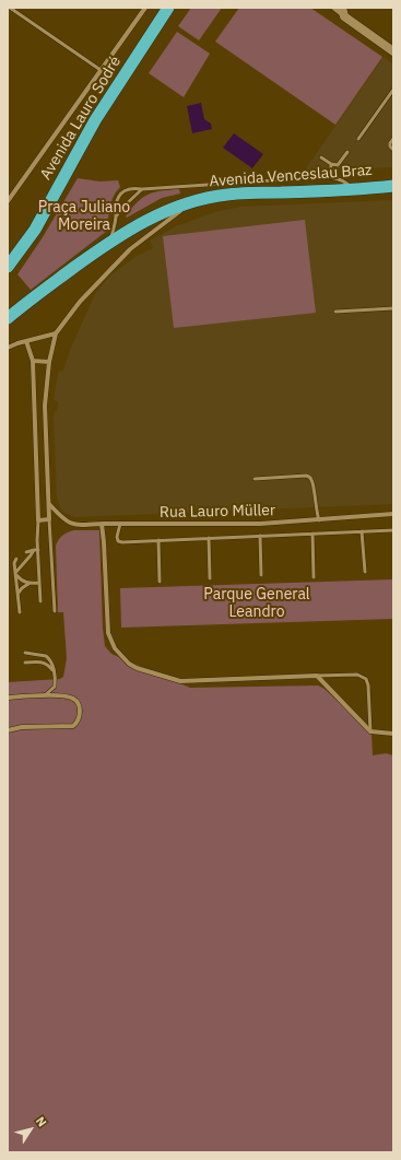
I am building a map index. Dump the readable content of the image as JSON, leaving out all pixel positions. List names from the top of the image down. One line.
{"streets":{"highway":["Avenida Lauro Sodré","Avenida Venceslau Braz"],"street":["Rua Lauro Müller"]},"parks":["Praça Juliano Moreira","Parque General Leandro"],"north":"top right"}
